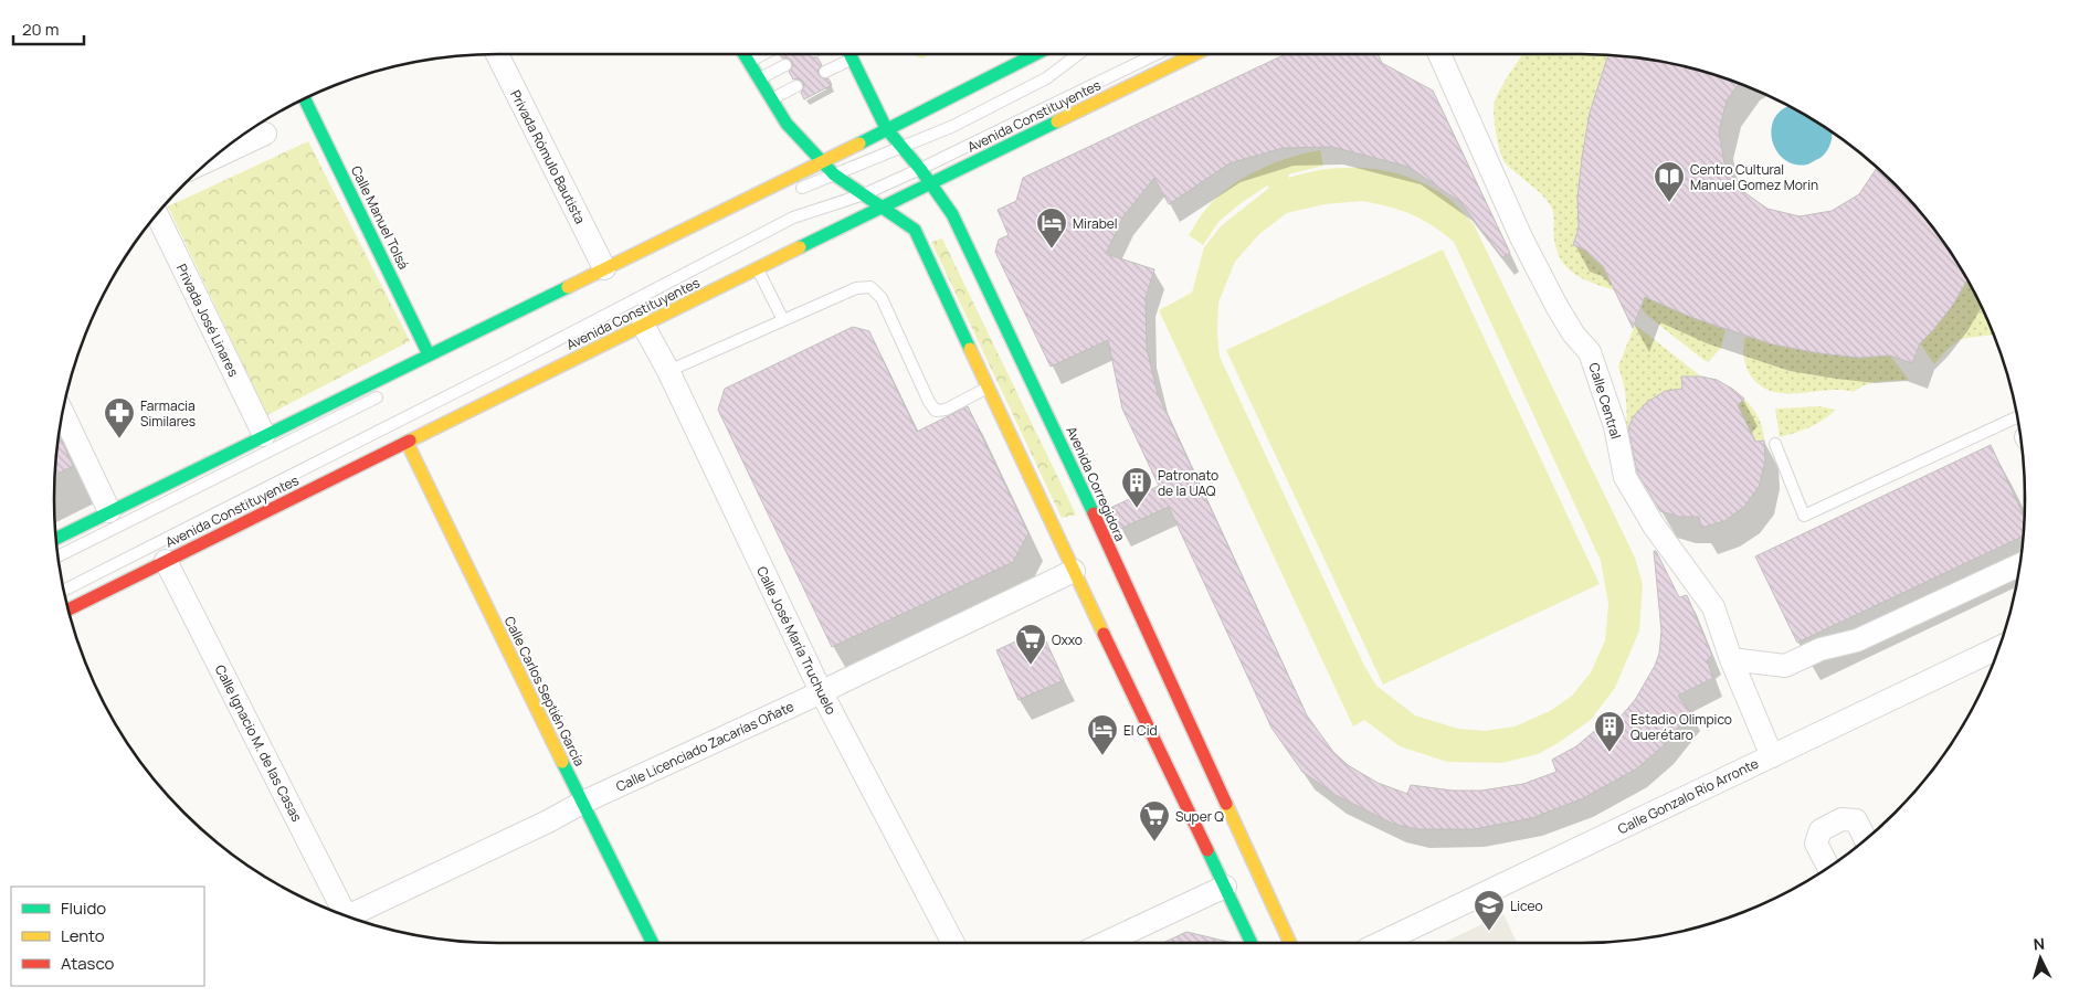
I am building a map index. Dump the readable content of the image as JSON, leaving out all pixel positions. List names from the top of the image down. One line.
{"streets":{"main road":["Avenida Constituyentes","Calle Manuel Tolsá","Avenida Corregidora","Calle Carlos Septién García"],"street":["Privada Rómulo Bautista","Privada José Linares","Calle Central","Calle José María Truchuelo","Calle Ignacio M. de las Casas","Calle Licenciado Zacarías Oñate","Calle Gonzalo Río Arronte"]},"crossings":[["Avenida Constituyentes","Avenida Corregidora"],["Avenida Constituyentes","Calle José María Truchuelo"],["Avenida Constituyentes","Calle Carlos Septién García"],["Avenida Constituyentes","Calle Ignacio M. de las Casas"],["Calle Central","Calle Gonzalo Río Arronte"],["Calle José María Truchuelo","Calle Licenciado Zacarías Oñate"],["Calle Carlos Septién García","Calle Licenciado Zacarías Oñate"]],"places":{"library":["Centro Cultural Manuel Gomez Morin"],"hotel":["Mirabel","El Cid"],"pharmacy":["Farmacia Similares"],"building":["Patronato de la UAQ","Estadio Olimpico Querétaro"],"supermarket":["Oxxo","Super Q"],"school or university":["Liceo"]},"legend":["Fluido","Lento","Atasco"],"scale_bar":"20 m","north":"top"}
